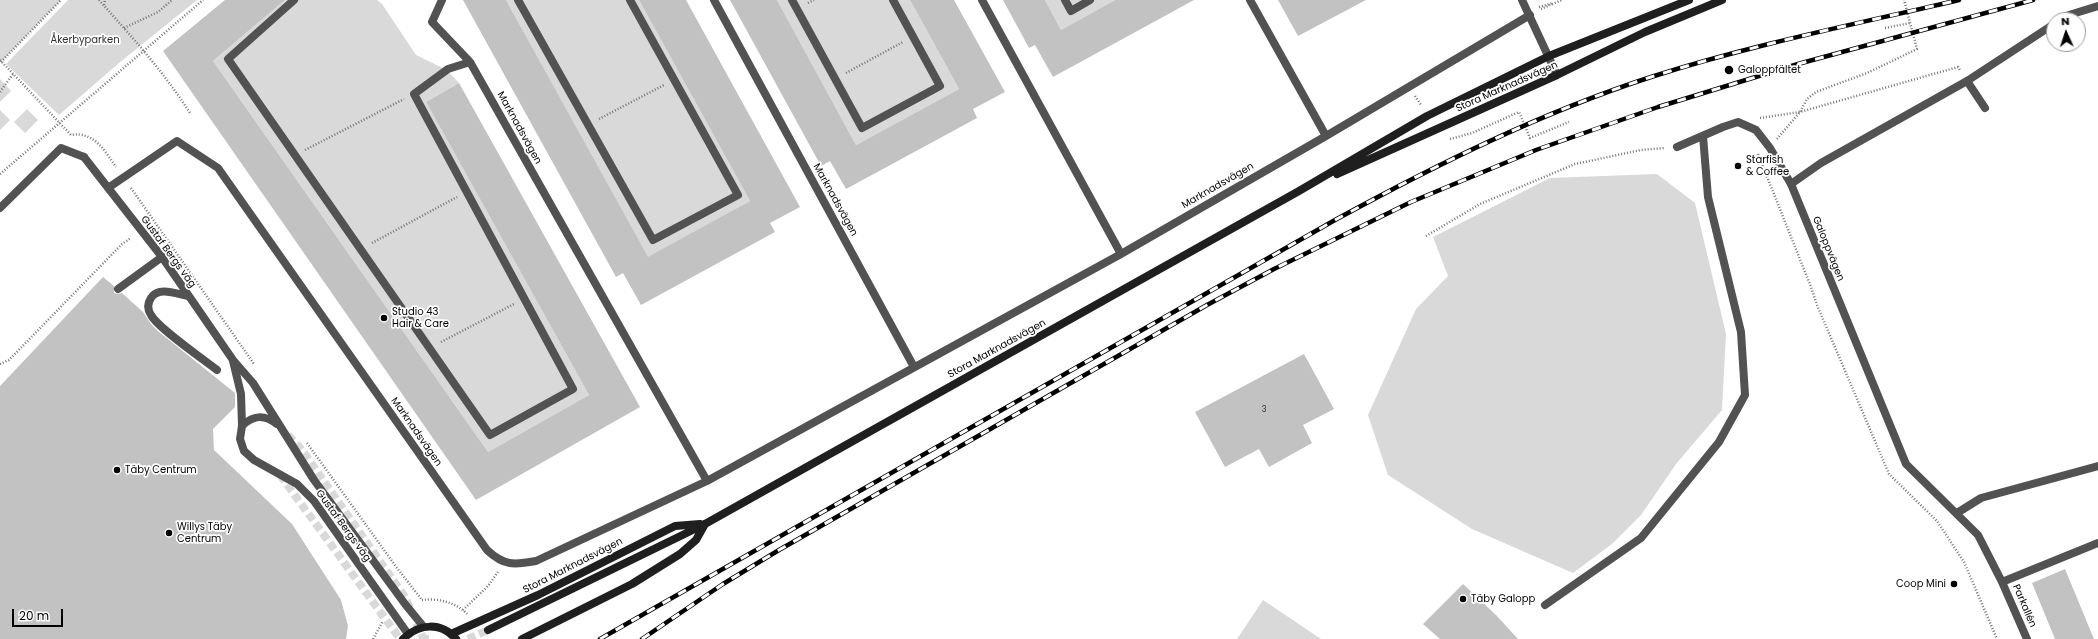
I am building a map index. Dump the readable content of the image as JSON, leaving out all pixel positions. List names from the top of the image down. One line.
{"streets":{"street":["Stora Marknadsvägen","Marknadsvägen","Galoppvägen","Gustaf Bergs väg","Parkallén"]},"crossings":[["Marknadsvägen","Gustaf Bergs väg"],["Galoppvägen","Parkallén"]],"parks":["Åkerbyparken"],"places":["Galoppfältet","Starfish & Coffee","Studio 43 Hair & Care","Täby Centrum","Willys Täby Centrum","Coop Mini","Täby Galopp"],"house_numbers":["3"],"scale_bar":"20 m","north":"top"}
